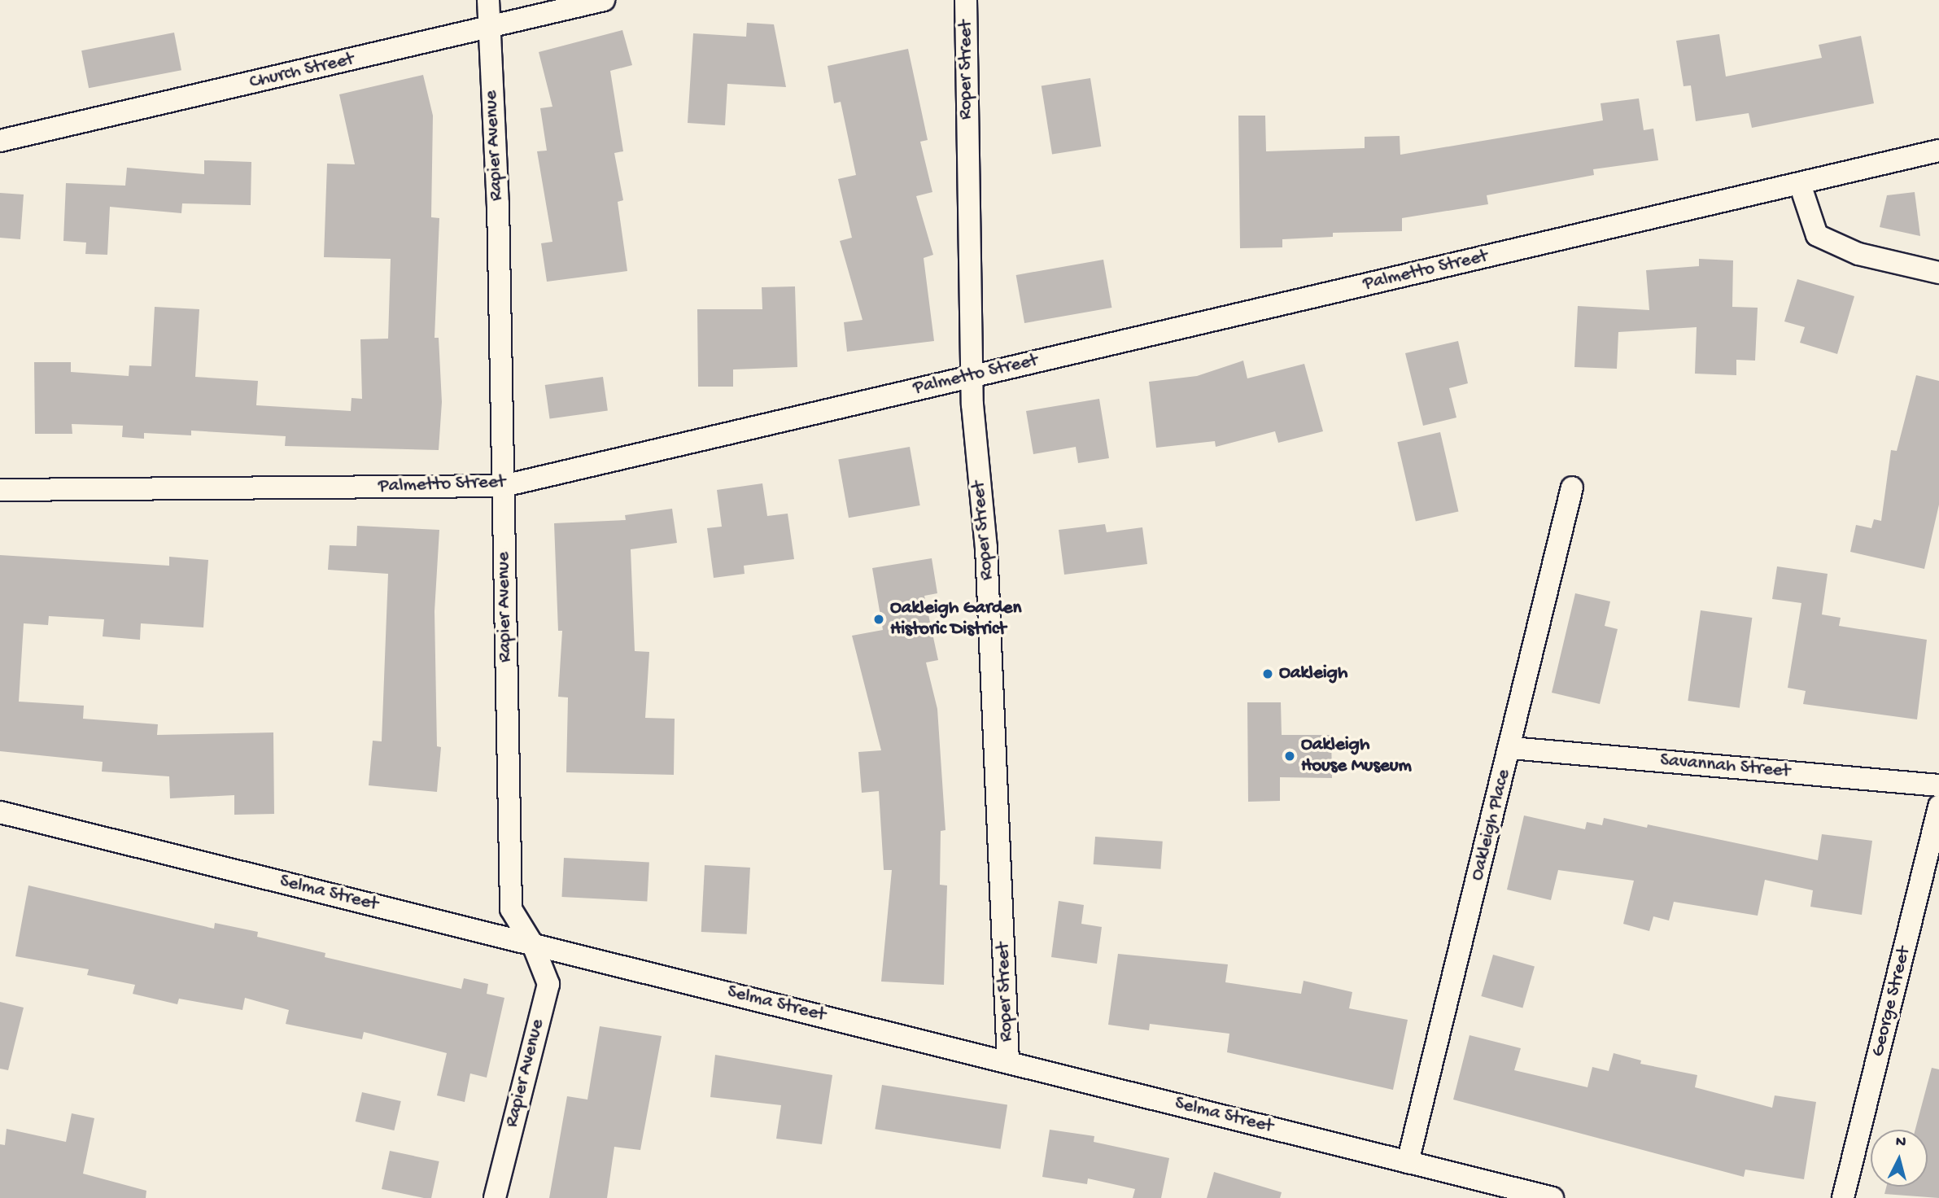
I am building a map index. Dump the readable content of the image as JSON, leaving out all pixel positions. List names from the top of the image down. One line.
{"streets":{"street":["Roper Street","Church Street","Rapier Avenue","Palmetto Street","Savannah Street","Oakleigh Place","Selma Street","George Street"]},"crossings":[["Roper Street","Palmetto Street"],["Roper Street","Selma Street"],["Church Street","Rapier Avenue"],["Rapier Avenue","Palmetto Street"],["Rapier Avenue","Selma Street"],["Savannah Street","Oakleigh Place"],["Oakleigh Place","Selma Street"]],"places":["Oakleigh Garden Historic District","Oakleigh","Oakleigh House Museum"],"north":"top"}
